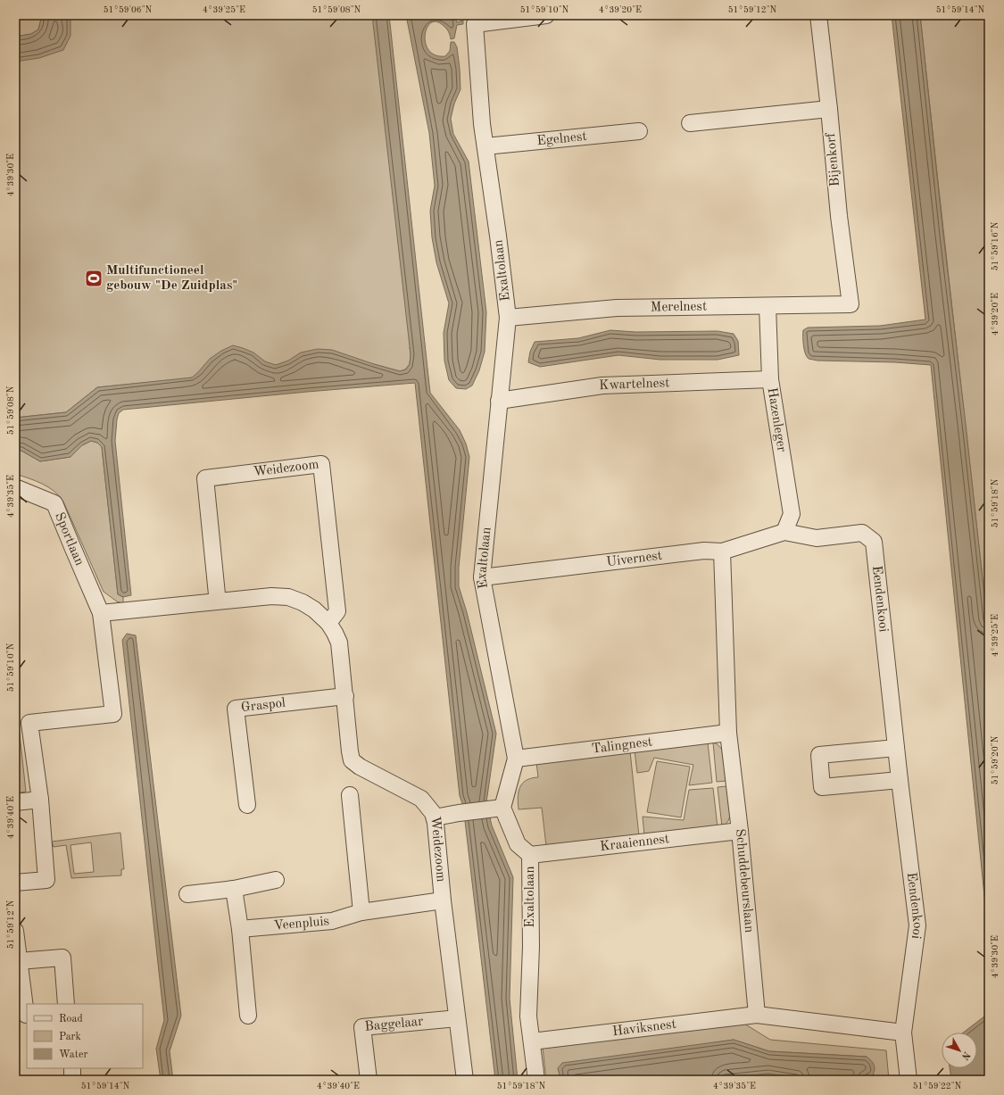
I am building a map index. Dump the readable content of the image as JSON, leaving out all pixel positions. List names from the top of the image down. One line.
{"streets":{"street":["Egelnest","Bijenkorf","Exaltolaan","Merelnest","Kwartelnest","Hazenleger","Weidezoom","Sportlaan","Uivernest","Eendenkooi","Graspol","Talingnest","Kraaiennest","Schuddebeurslaan","Veenpluis","Baggelaar","Haviksnest"]},"crossings":[["Egelnest","Exaltolaan"],["Bijenkorf","Merelnest"],["Exaltolaan","Merelnest"],["Exaltolaan","Kwartelnest"],["Exaltolaan","Uivernest"],["Exaltolaan","Talingnest"],["Exaltolaan","Kraaiennest"],["Exaltolaan","Haviksnest"],["Merelnest","Hazenleger"],["Kwartelnest","Hazenleger"],["Hazenleger","Uivernest"],["Hazenleger","Eendenkooi"],["Weidezoom","Sportlaan"],["Weidezoom","Graspol"],["Weidezoom","Veenpluis"],["Weidezoom","Baggelaar"],["Uivernest","Eendenkooi"],["Uivernest","Schuddebeurslaan"],["Talingnest","Schuddebeurslaan"],["Kraaiennest","Schuddebeurslaan"],["Schuddebeurslaan","Haviksnest"]],"places":{"sports":["Multifunctioneel gebouw \"De Zuidplas\""]},"legend":["Road","Park","Water"],"north":"bottom right","coordinates":["51°59'06\"N","4°39'25\"E","51°59'08\"N","51°59'10\"N","4°39'20\"E","51°59'12\"N","51°59'14\"N","4°39'30\"E","51°59'16\"N","4°39'35\"E","51°59'18\"N","51°59'20\"N","4°39'40\"E","51°59'22\"N"]}
